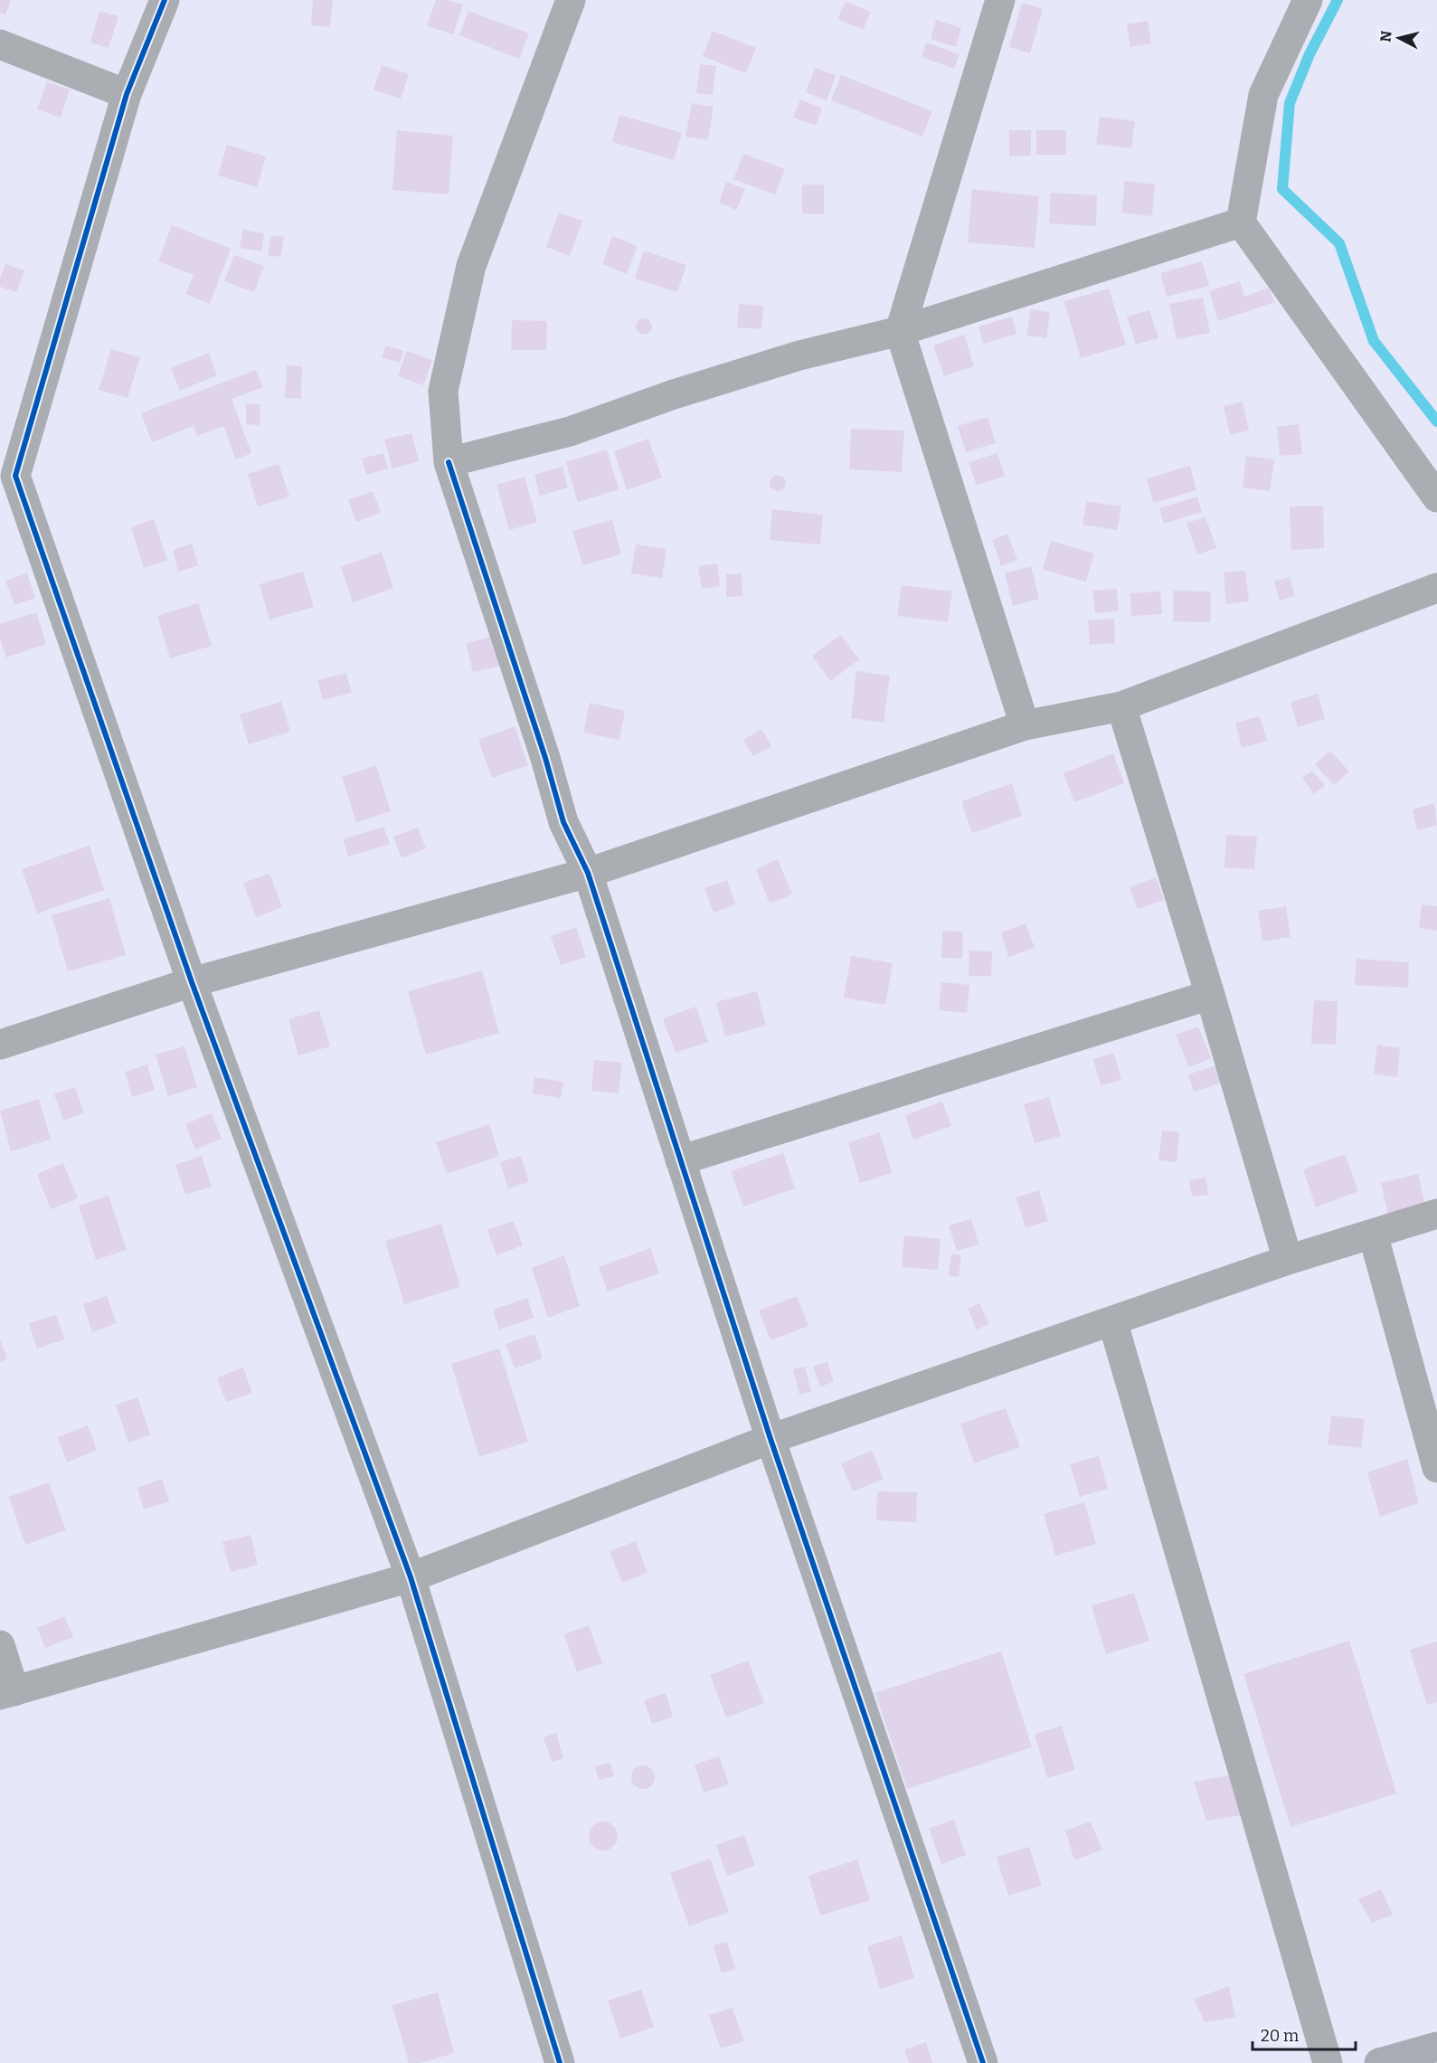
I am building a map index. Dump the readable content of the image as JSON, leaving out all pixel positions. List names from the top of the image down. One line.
{"scale_bar":"20 m","north":"left"}
